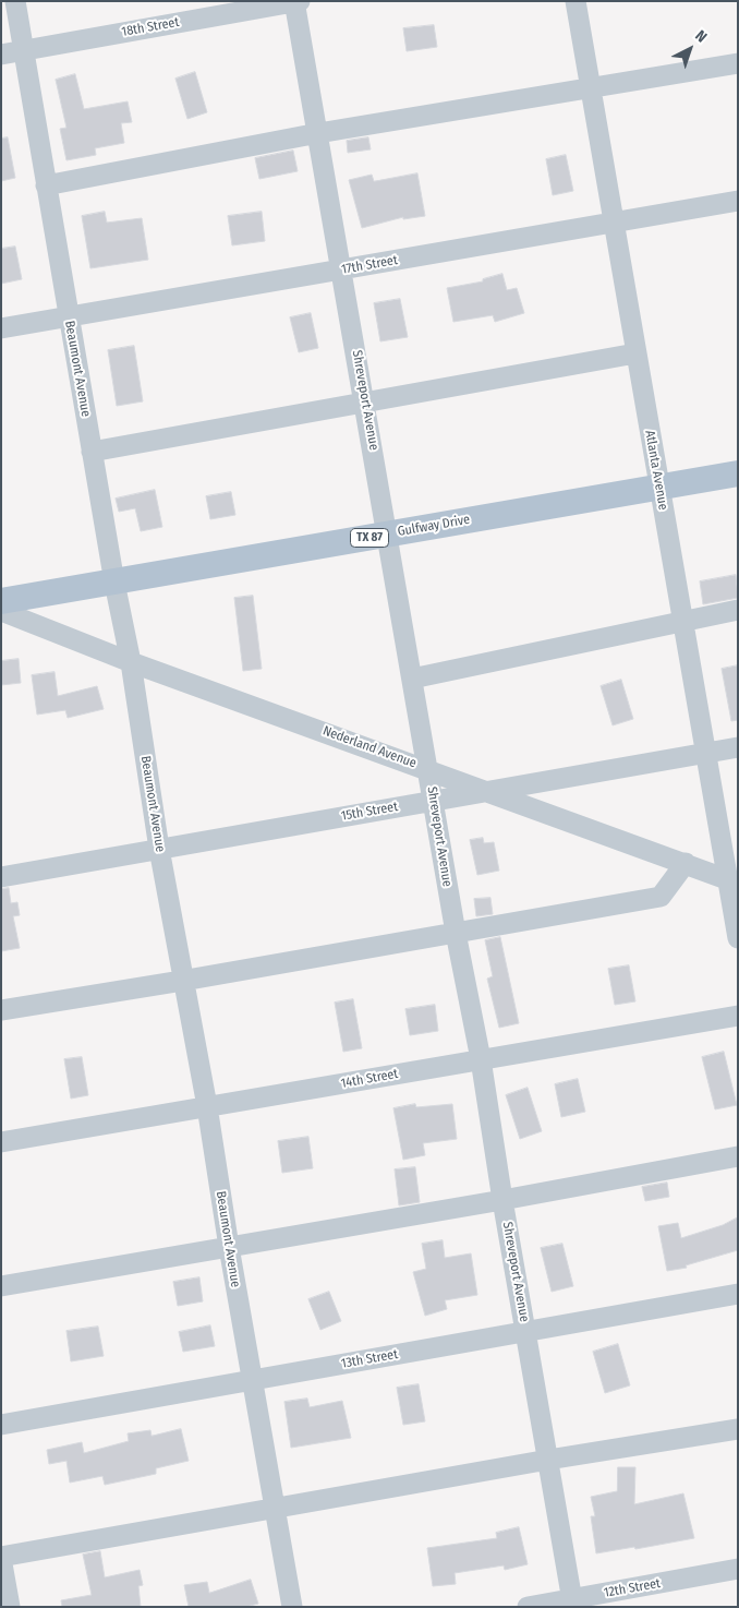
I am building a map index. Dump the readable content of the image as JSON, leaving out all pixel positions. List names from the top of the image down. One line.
{"streets":{"main road":["Gulfway Drive","TX 87"],"street":["18th Street","17th Street","Beaumont Avenue","Shreveport Avenue","Atlanta Avenue","Nederland Avenue","15th Street","14th Street","13th Street","12th Street"]},"crossings":[["18th Street","Beaumont Avenue"],["18th Street","Shreveport Avenue"],["17th Street","Beaumont Avenue"],["17th Street","Shreveport Avenue"],["17th Street","Atlanta Avenue"],["Beaumont Avenue","Gulfway Drive"],["Beaumont Avenue","Nederland Avenue"],["Beaumont Avenue","15th Street"],["Beaumont Avenue","14th Street"],["Beaumont Avenue","13th Street"],["Shreveport Avenue","Gulfway Drive"],["Shreveport Avenue","Nederland Avenue"],["Shreveport Avenue","15th Street"],["Shreveport Avenue","14th Street"],["Shreveport Avenue","13th Street"],["Shreveport Avenue","12th Street"],["Atlanta Avenue","Gulfway Drive"],["Atlanta Avenue","Nederland Avenue"],["Atlanta Avenue","15th Street"],["Nederland Avenue","15th Street"]],"north":"top right"}
